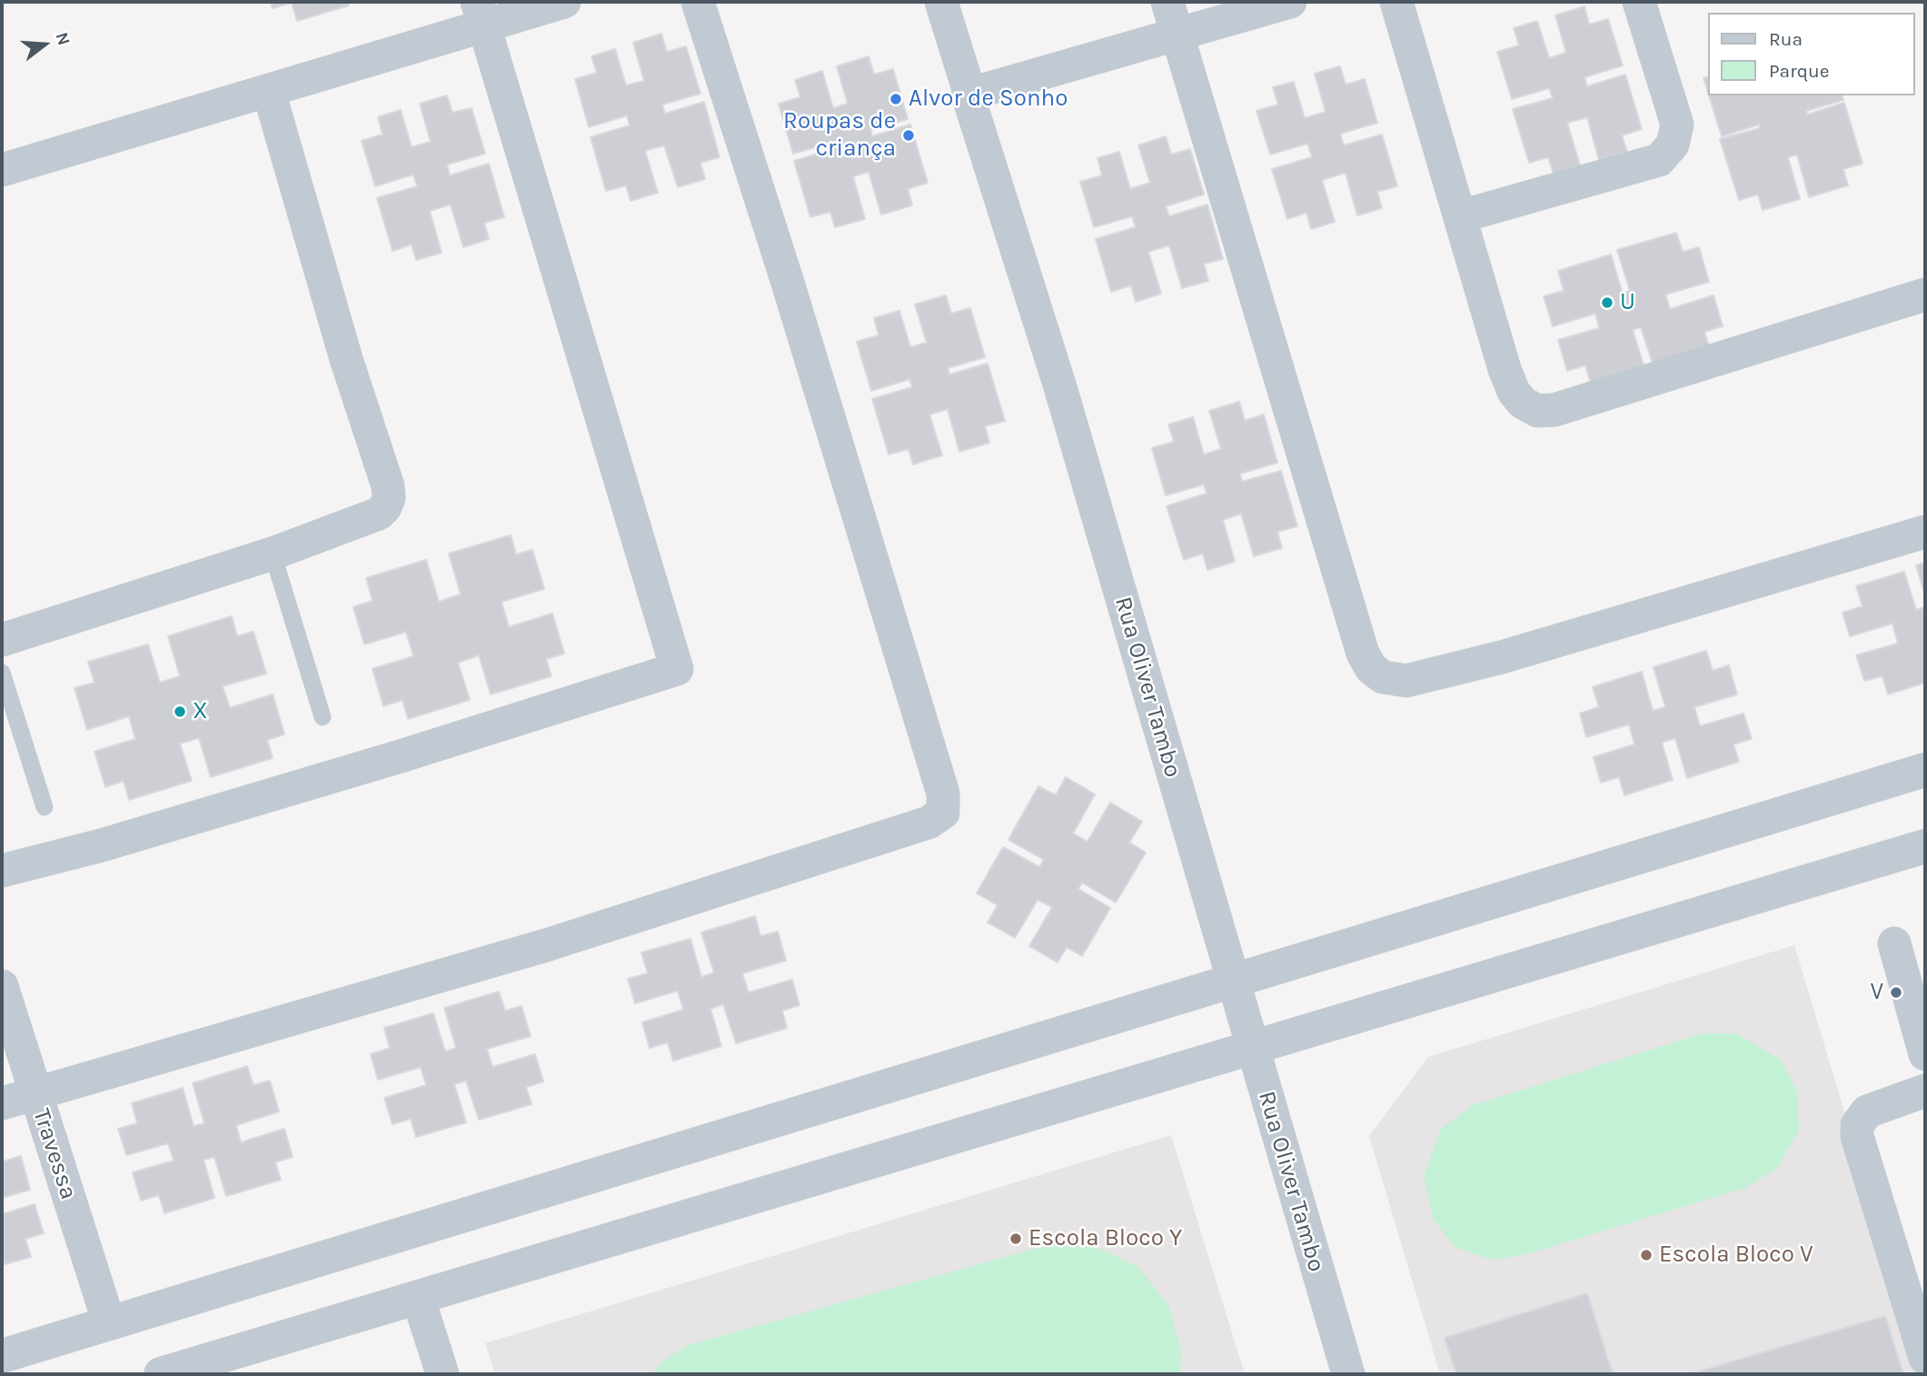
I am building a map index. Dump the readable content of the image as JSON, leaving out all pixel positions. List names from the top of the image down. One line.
{"streets":{"street":["Rua Oliver Tambo","Travessa"]},"places":["Alvor de Sonho","Roupas de criança","U","X","V","Escola Bloco Y","Escola Bloco V"],"legend":["Rua","Parque"],"north":"right"}
